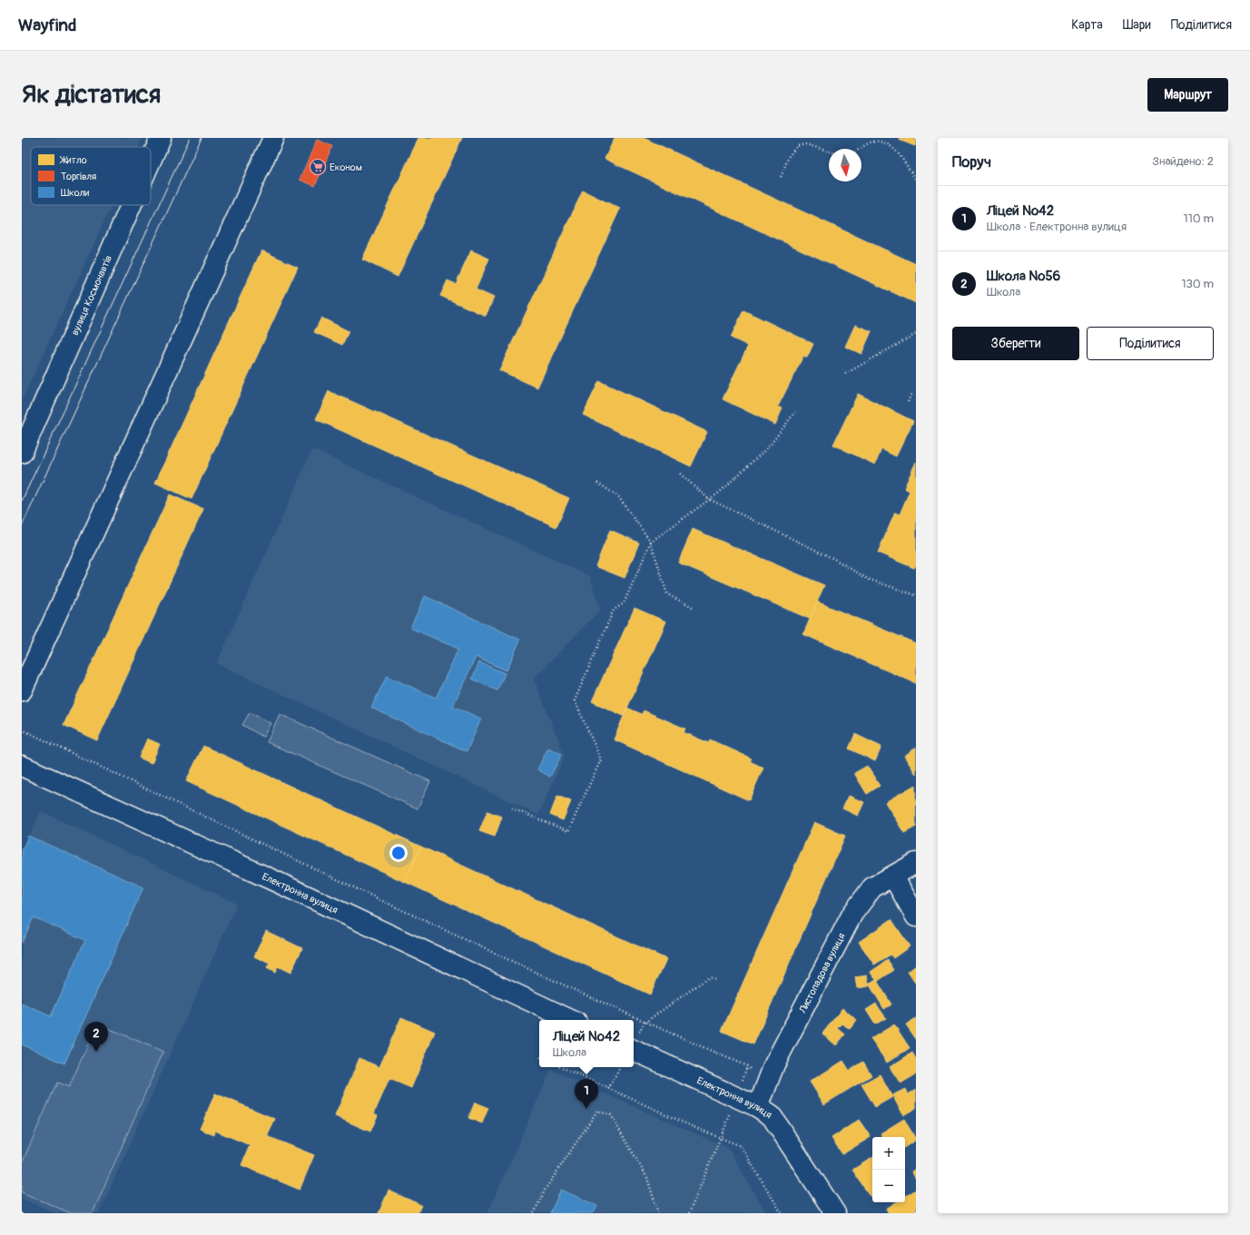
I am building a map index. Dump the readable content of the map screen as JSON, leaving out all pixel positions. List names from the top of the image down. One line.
{"streets":{"street":["вулиця Космонавтів","Електронна вулиця","Листопадова вулиця"]},"crossings":[["Електронна вулиця","Листопадова вулиця"]],"places":{"supermarket":["Економ"]},"legend":["Житло","Торгівля","Школи"],"north":"bottom","page":{"header":"Wayfind","nav":["Карта","Шари","Поділитися"],"buttons":["Маршрут",["Зберегти","Поділитися"]],"title":"Як дістатися","heading":["Поруч","Знайдено: 2"],"list":[{"mark":"1","name":"Ліцей №42","note":"Школа · Електронна вулиця","value":"110 m"},{"mark":"2","name":"Школа №56","note":"Школа","value":"130 m"}],"popup":["Ліцей №42","Школа"],"pins":["2","1"],"map_buttons":["+","−"]}}
